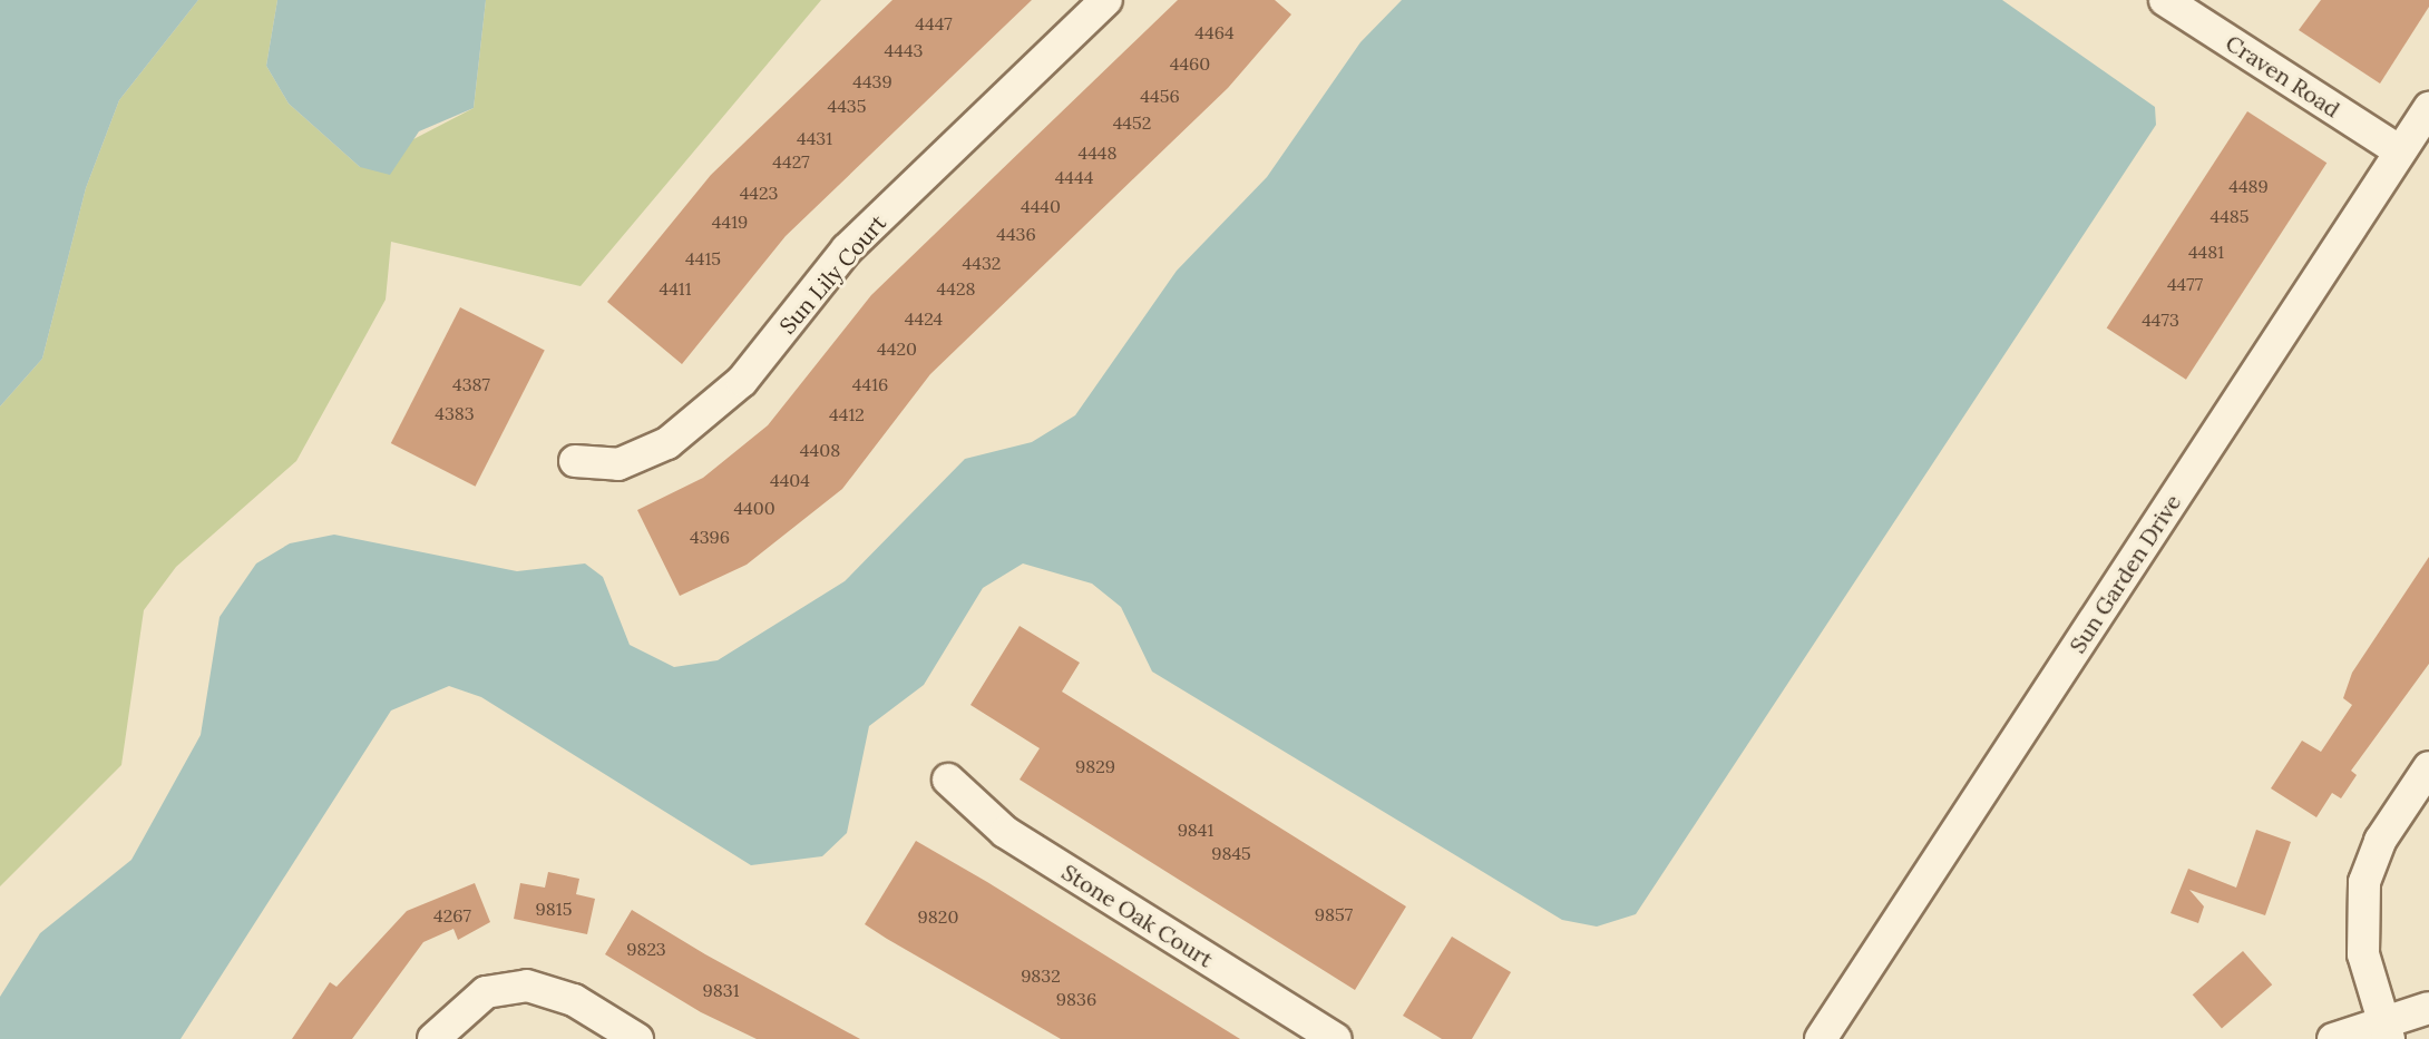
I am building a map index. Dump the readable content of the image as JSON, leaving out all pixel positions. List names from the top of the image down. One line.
{"streets":{"street":["Craven Road","Sun Lily Court","Sun Garden Drive","Stone Oak Court"]},"crossings":[["Craven Road","Sun Garden Drive"]],"house_numbers":["4447","4464","4443","4460","4439","4456","4435","4452","4431","4448","4427","4444","4489","4423","4440","4485","4419","4436","4481","4415","4432","4477","4411","4428","4424","4473","4420","4387","4416","4383","4412","4408","4404","4400","4396","9829","9841","9845","9815","9857","4267","9820","9823","9832","9831","9836"]}
